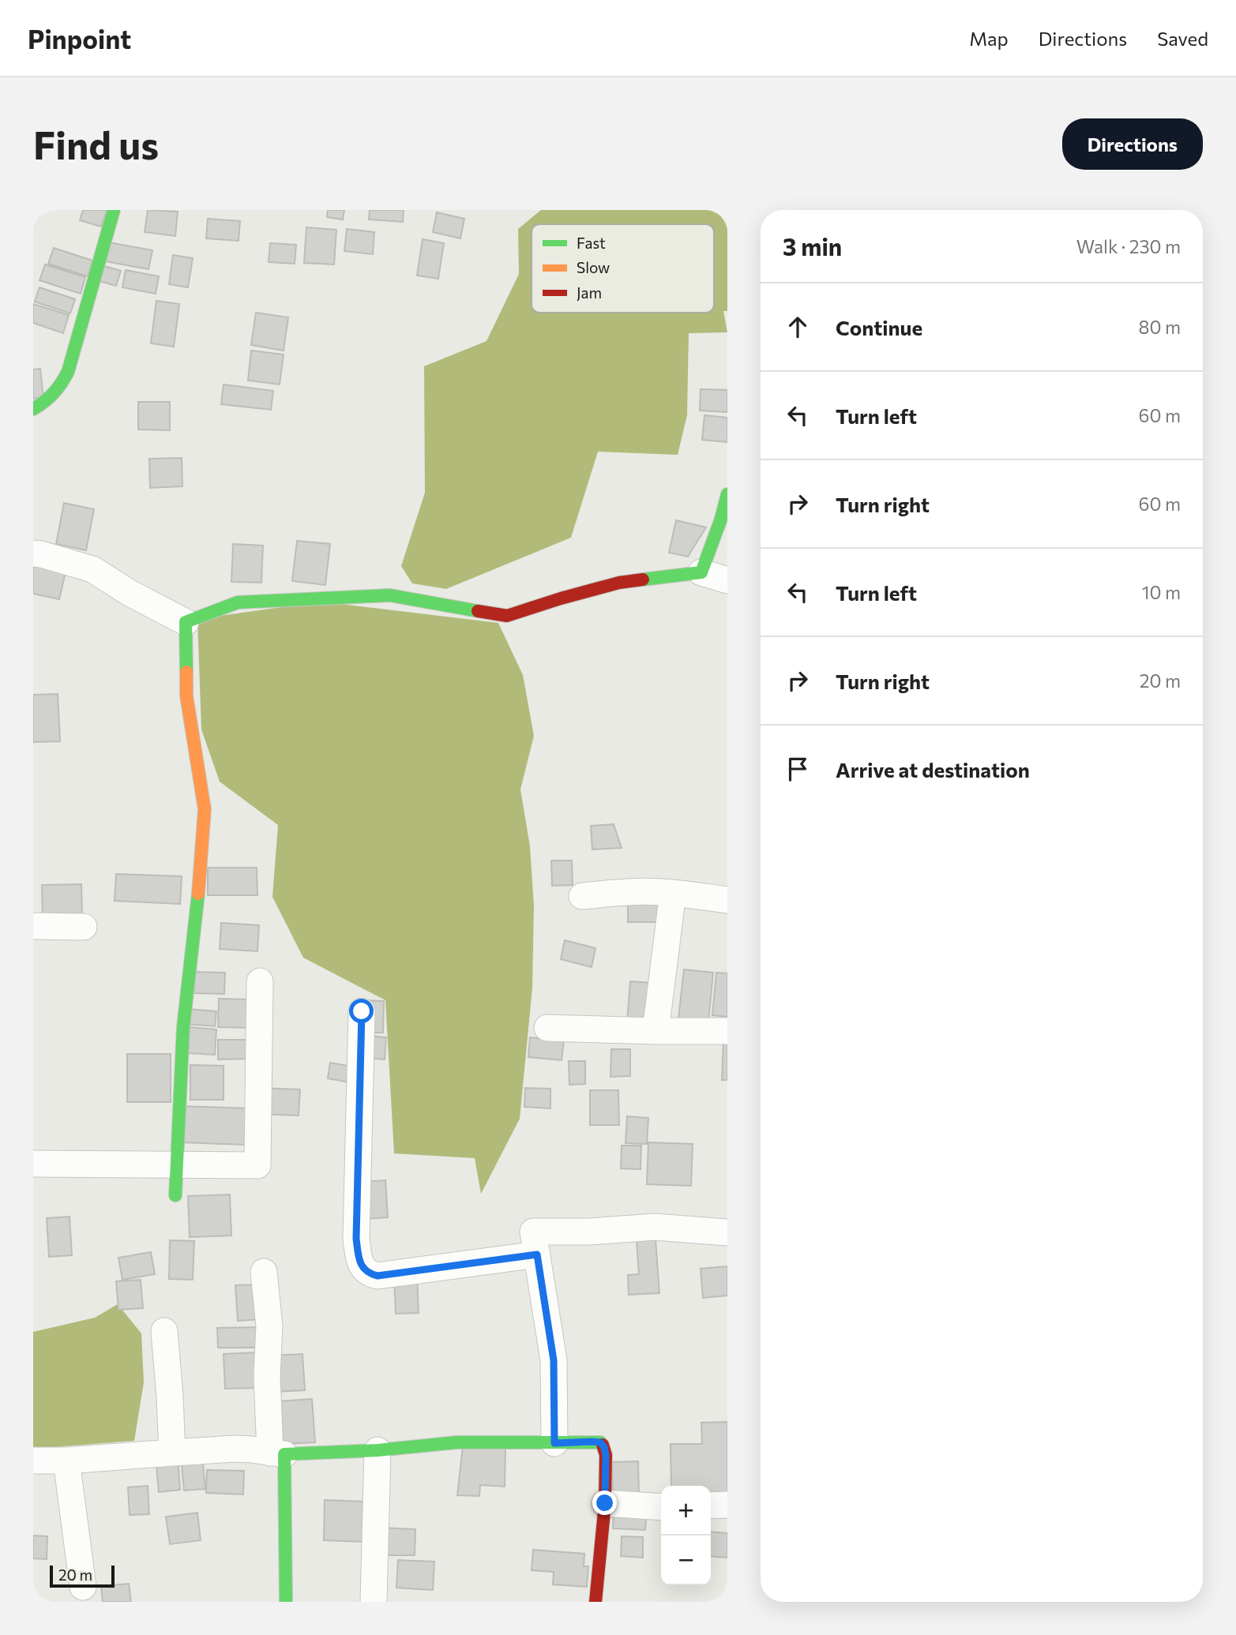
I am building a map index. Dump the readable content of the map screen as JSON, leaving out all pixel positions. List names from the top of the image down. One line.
{"legend":["Fast","Slow","Jam"],"scale_bar":"20 m","page":{"header":"Pinpoint","nav":["Map","Directions","Saved"],"buttons":"Directions","title":"Find us","heading":["3 min","Walk · 230 m"],"list":[["Continue","80 m"],["Turn left","60 m"],["Turn right","60 m"],["Turn left","10 m"],["Turn right","20 m"],"Arrive at destination"],"map_buttons":["+","−"],"scale":"20 m"}}
